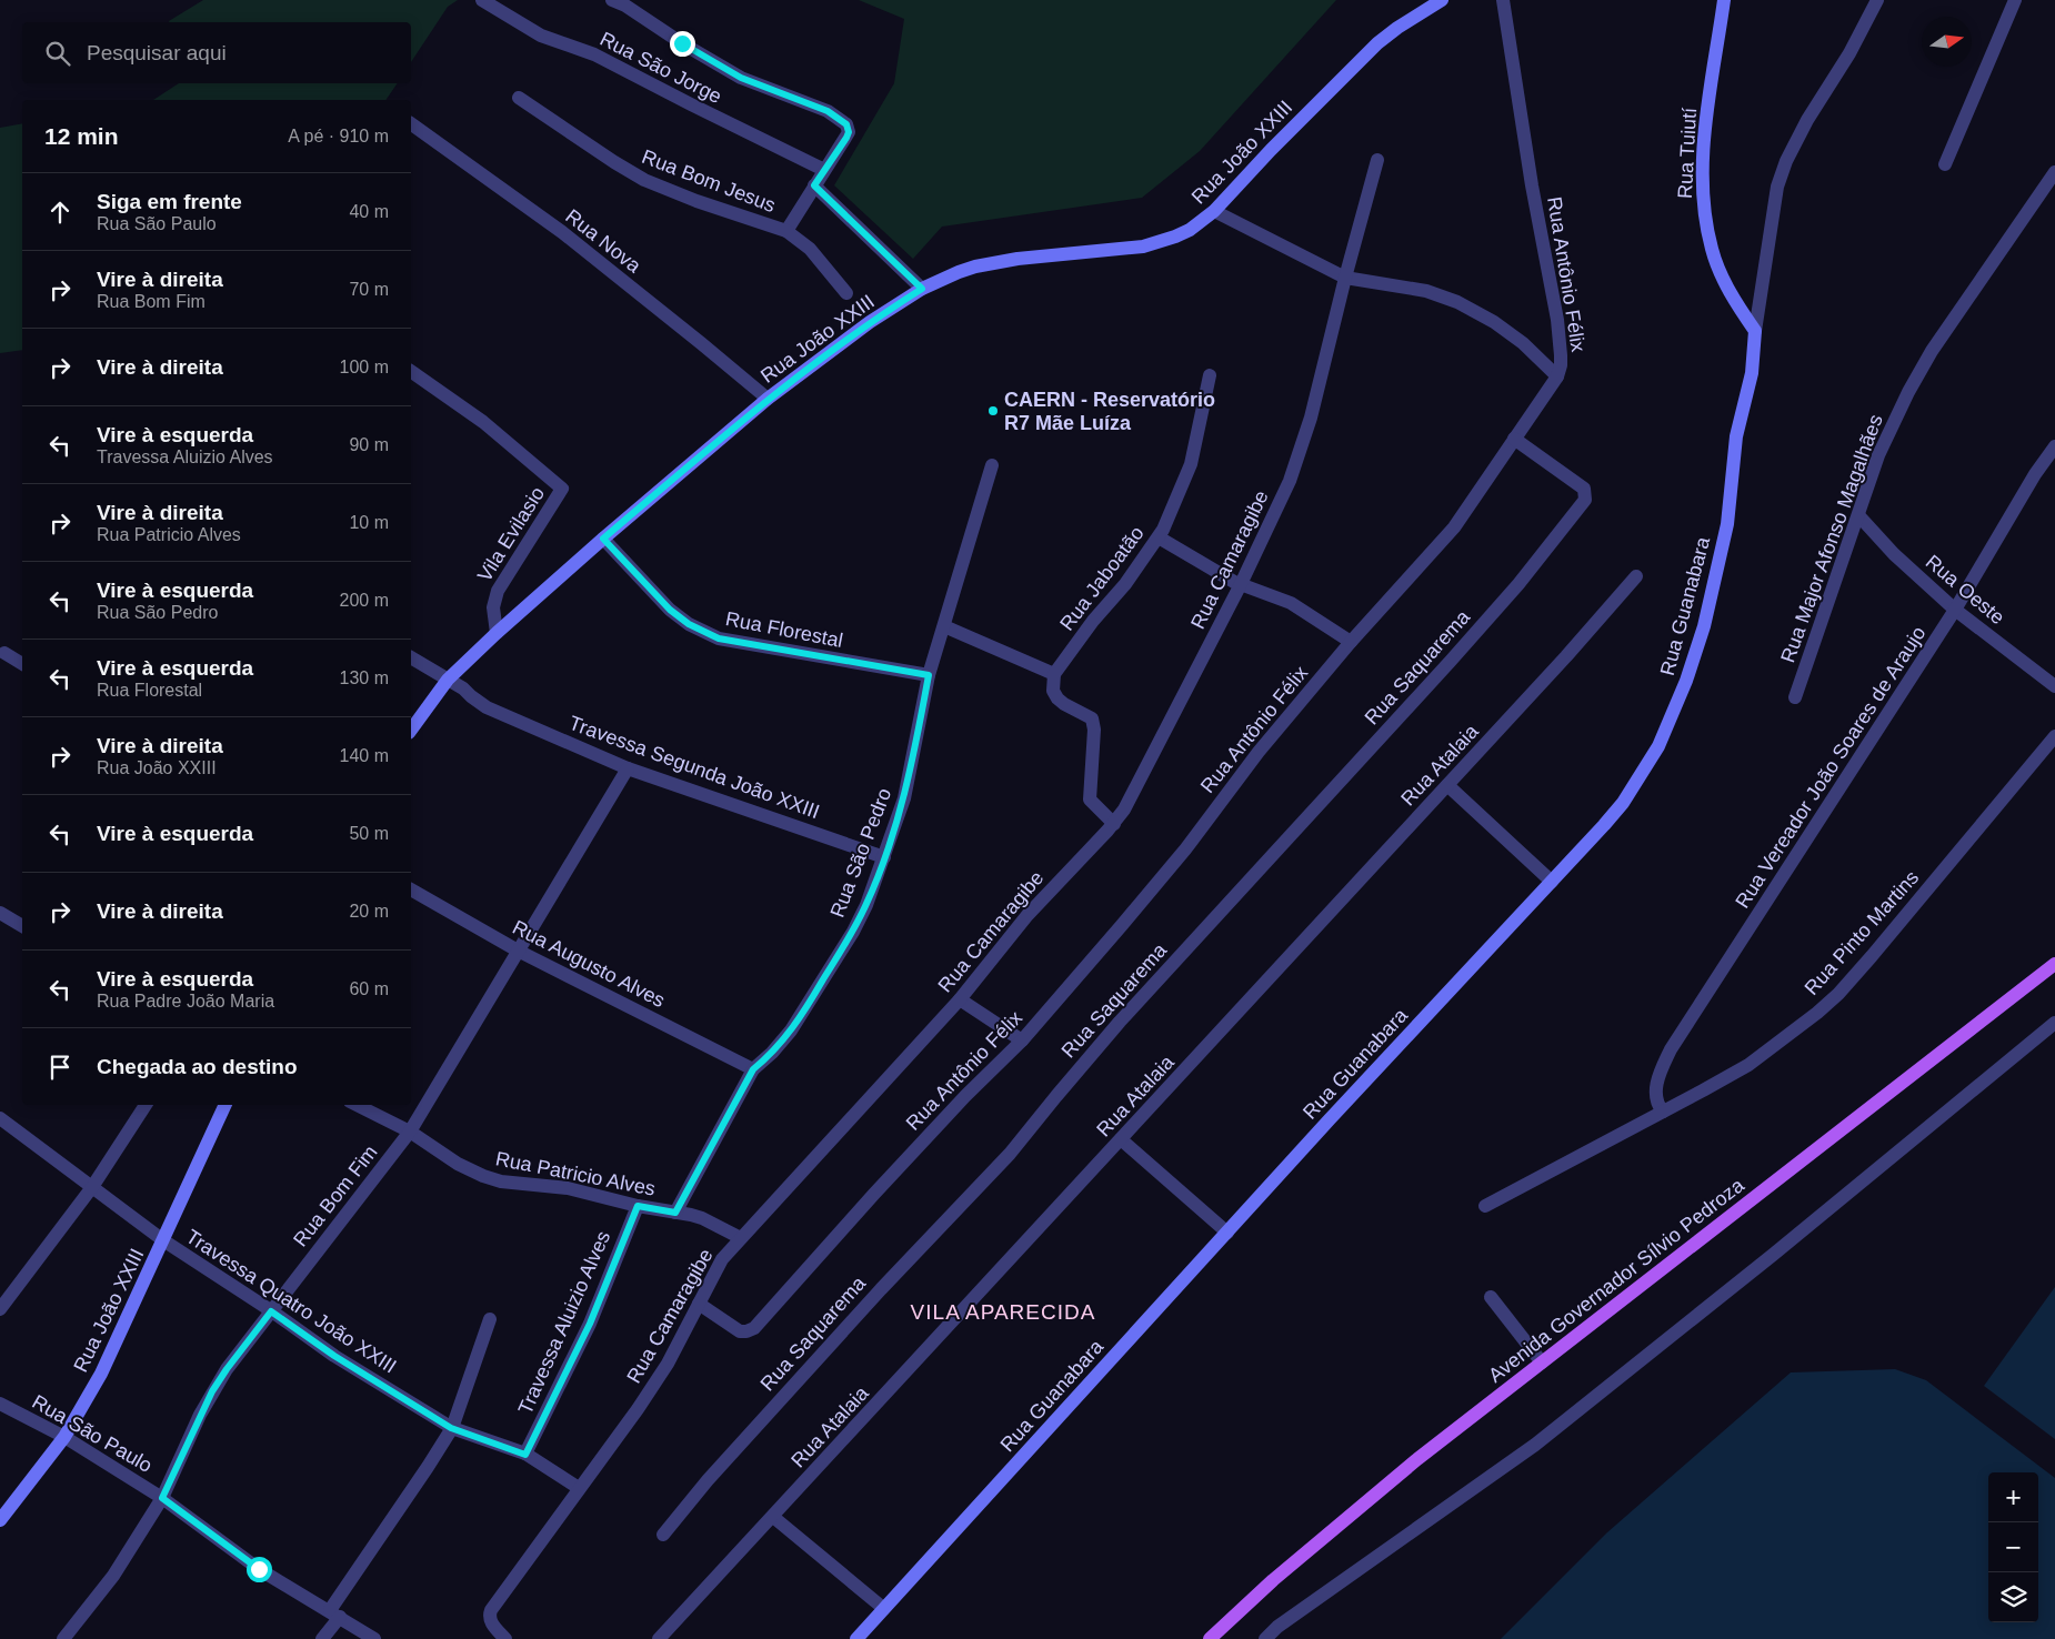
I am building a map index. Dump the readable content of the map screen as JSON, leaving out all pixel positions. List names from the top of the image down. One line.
{"streets":{"main road":["Avenida Governador Sílvio Pedroza"],"street":["Rua São Jorge","Rua João XXIII","Rua Tuiutí","Rua Bom Jesus","Rua Nova","Rua Antônio Félix","Vila Evilasio","Rua Major Afonso Magalhães","Rua Camaragibe","Rua Jaboatão","Rua Oeste","Rua Guanabara","Rua Florestal","Rua Saquarema","Rua Atalaia","Travessa Segunda João XXIII","Rua Vereador João Soares de Araujo","Rua São Pedro","Rua Pinto Martins","Rua Augusto Alves","Rua Patricio Alves","Rua Bom Fim","Travessa Quatro João XXIII","Travessa Aluizio Alves","Rua São Paulo"]},"crossings":[["Rua João XXIII","Rua Nova"],["Rua João XXIII","Vila Evilasio"],["Rua João XXIII","Rua Florestal"],["Rua João XXIII","Travessa Segunda João XXIII"],["Rua João XXIII","Travessa Quatro João XXIII"],["Rua João XXIII","Rua São Paulo"],["Rua Tuiutí","Rua Guanabara"],["Rua Antônio Félix","Rua Camaragibe"],["Rua Antônio Félix","Rua Saquarema"],["Rua Major Afonso Magalhães","Rua Oeste"],["Rua Camaragibe","Rua Patricio Alves"],["Rua Camaragibe","Travessa Quatro João XXIII"],["Rua Oeste","Rua Vereador João Soares de Araujo"],["Rua Florestal","Rua São Pedro"],["Travessa Segunda João XXIII","Rua São Pedro"],["Travessa Segunda João XXIII","Rua Bom Fim"],["Rua Vereador João Soares de Araujo","Rua Pinto Martins"],["Rua São Pedro","Rua Augusto Alves"],["Rua São Pedro","Rua Patricio Alves"],["Rua Augusto Alves","Rua Bom Fim"],["Rua Patricio Alves","Rua Bom Fim"],["Rua Patricio Alves","Travessa Aluizio Alves"],["Rua Bom Fim","Travessa Quatro João XXIII"],["Rua Bom Fim","Rua São Paulo"],["Travessa Quatro João XXIII","Travessa Aluizio Alves"]],"districts":["VILA APARECIDA"],"places":["CAERN - Reservatório R7 Mãe Luíza"],"north":"right","page":{"search":"Pesquisar aqui","heading":["12 min","A pé · 910 m"],"list":[["Siga em frente","Rua São Paulo","40 m"],["Vire à direita","Rua Bom Fim","70 m"],["Vire à direita","100 m"],["Vire à esquerda","Travessa Aluizio Alves","90 m"],["Vire à direita","Rua Patricio Alves","10 m"],["Vire à esquerda","Rua São Pedro","200 m"],["Vire à esquerda","Rua Florestal","130 m"],["Vire à direita","Rua João XXIII","140 m"],["Vire à esquerda","50 m"],["Vire à direita","20 m"],["Vire à esquerda","Rua Padre João Maria","60 m"],"Chegada ao destino"],"map_buttons":["+","−"]}}
